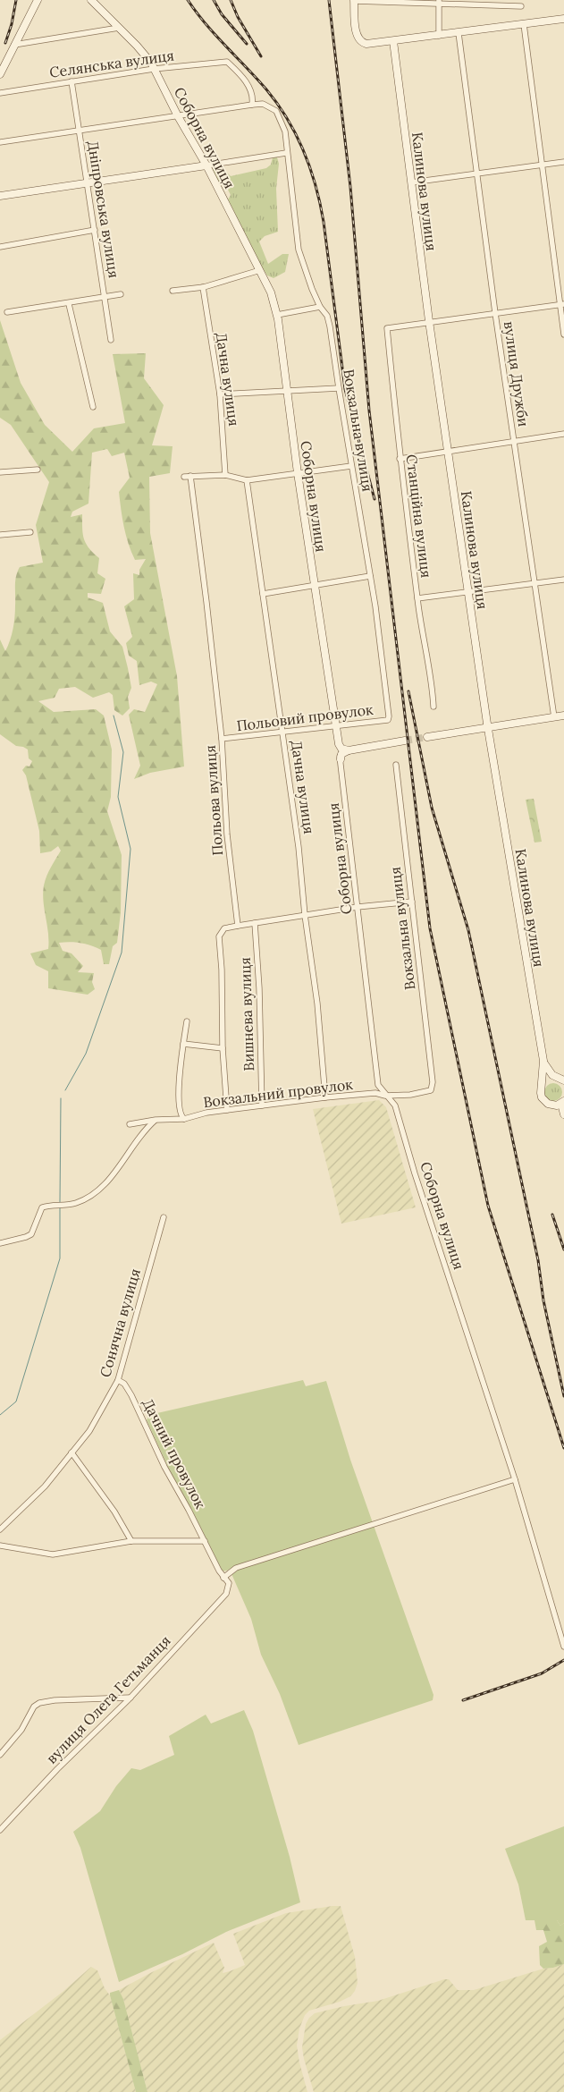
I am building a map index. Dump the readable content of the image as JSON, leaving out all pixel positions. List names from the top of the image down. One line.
{"streets":{"street":["Селянська вулиця","Соборна вулиця","Калинова вулиця","Дніпровська вулиця","вулиця Дружби","Дачна вулиця","Вокзальна вулиця","Станційна вулиця","Польовий провулок","Польова вулиця","Вишнева вулиця","Вокзальний провулок","Сонячна вулиця","Дачний провулок","вулиця Олега Гетьманця"]},"crossings":[["Селянська вулиця","Соборна вулиця"],["Селянська вулиця","Дніпровська вулиця"],["Селянська вулиця","Вокзальна вулиця"],["Соборна вулиця","Польовий провулок"],["Соборна вулиця","Вокзальний провулок"],["Калинова вулиця","Станційна вулиця"],["Дачна вулиця","Польовий провулок"],["Дачна вулиця","Вокзальний провулок"],["Вокзальна вулиця","Польовий провулок"],["Вокзальна вулиця","Вокзальний провулок"],["Польовий провулок","Польова вулиця"],["Вишнева вулиця","Вокзальний провулок"],["Сонячна вулиця","Дачний провулок"],["Дачний провулок","вулиця Олега Гетьманця"]]}
